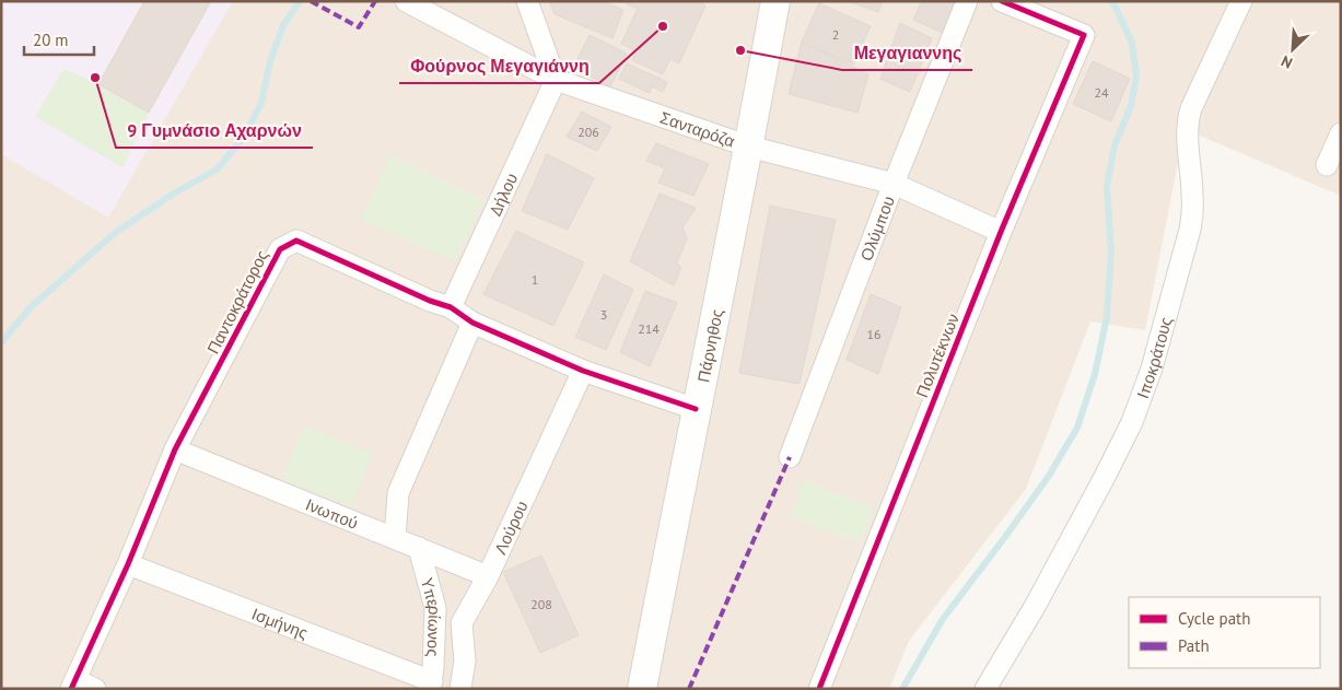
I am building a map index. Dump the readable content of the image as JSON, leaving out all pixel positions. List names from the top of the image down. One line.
{"streets":{"main road":["Πάρνηθος"],"street":["Σανταρόζα","Δήλου","Ολύμπου","Παντοκράτορος","Πολυτέκνων","Ιποκράτους","Ινωπού","Λούρου","Υπερίωνος","Ισμήνης"]},"crossings":[["Σανταρόζα","Δήλου"],["Σανταρόζα","Ολύμπου"],["Σανταρόζα","Πάρνηθος"],["Σανταρόζα","Πολυτέκνων"],["Δήλου","Παντοκράτορος"],["Παντοκράτορος","Πάρνηθος"],["Παντοκράτορος","Ινωπού"],["Παντοκράτορος","Λούρου"],["Παντοκράτορος","Ισμήνης"],["Ινωπού","Λούρου"],["Ινωπού","Υπερίωνος"],["Υπερίωνος","Ισμήνης"]],"places":["Φούρνος Μεγαγιάννη","Μεγαγιαννης","9 Γυμνάσιο Αχαρνών"],"house_numbers":["2","24","206","1","3","214","16","208"],"legend":["Cycle path","Path"],"scale_bar":"20 m","north":"bottom left"}
